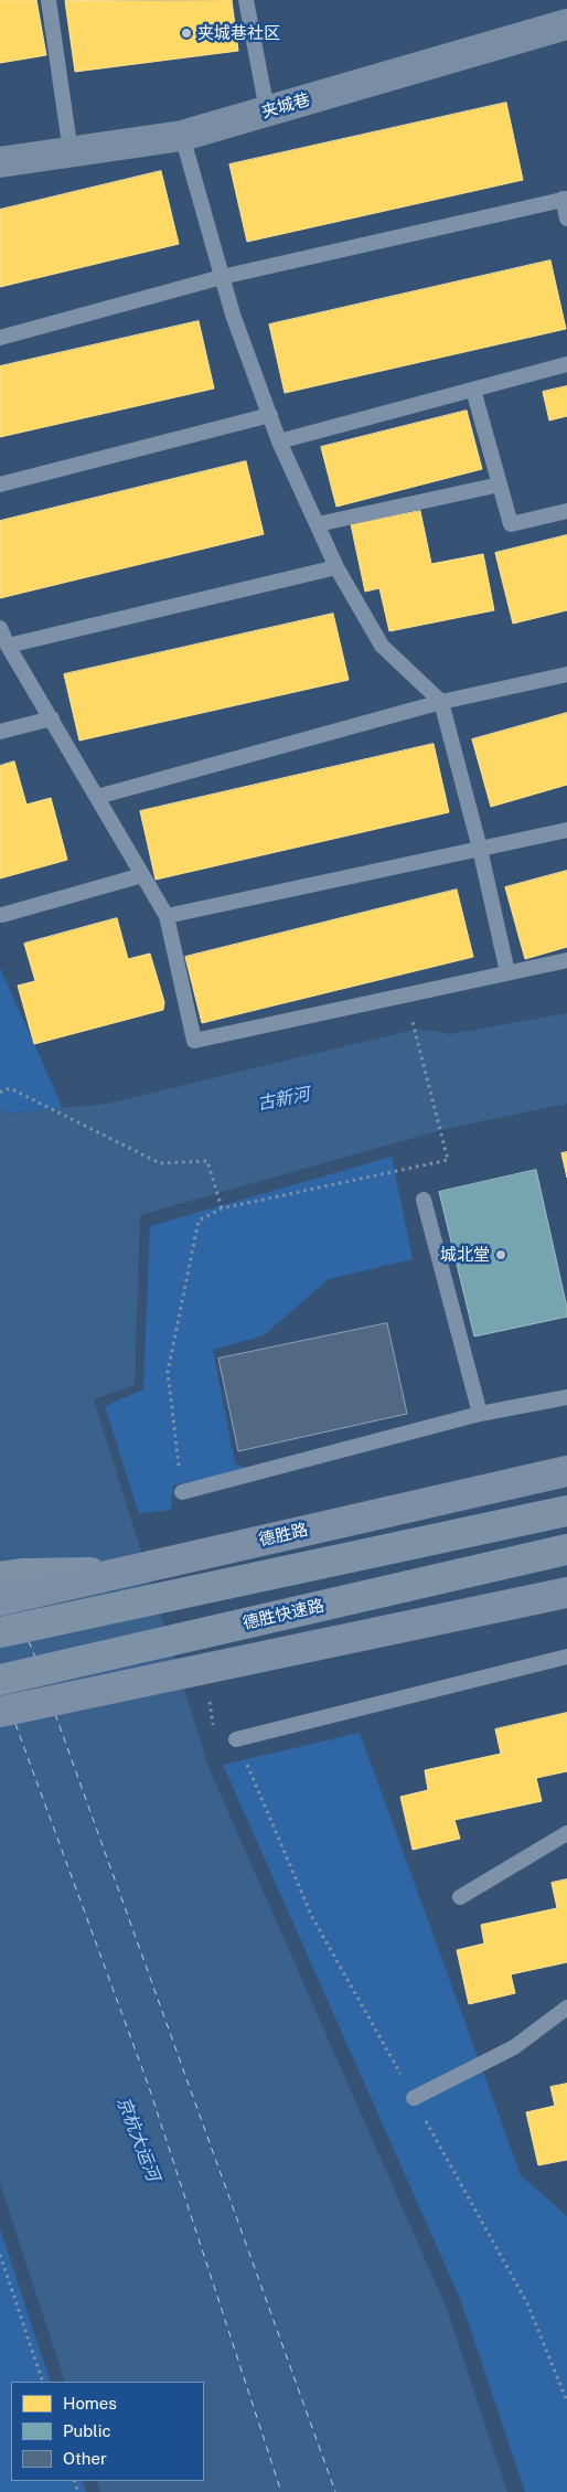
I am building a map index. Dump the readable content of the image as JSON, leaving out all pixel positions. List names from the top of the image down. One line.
{"streets":{"highway":["德胜快速路"],"main road":["德胜路"],"street":["夹城巷"]},"water":["古新河","京杭大运河"],"places":["夹城巷社区","城北堂"],"legend":["Homes","Public","Other"]}
